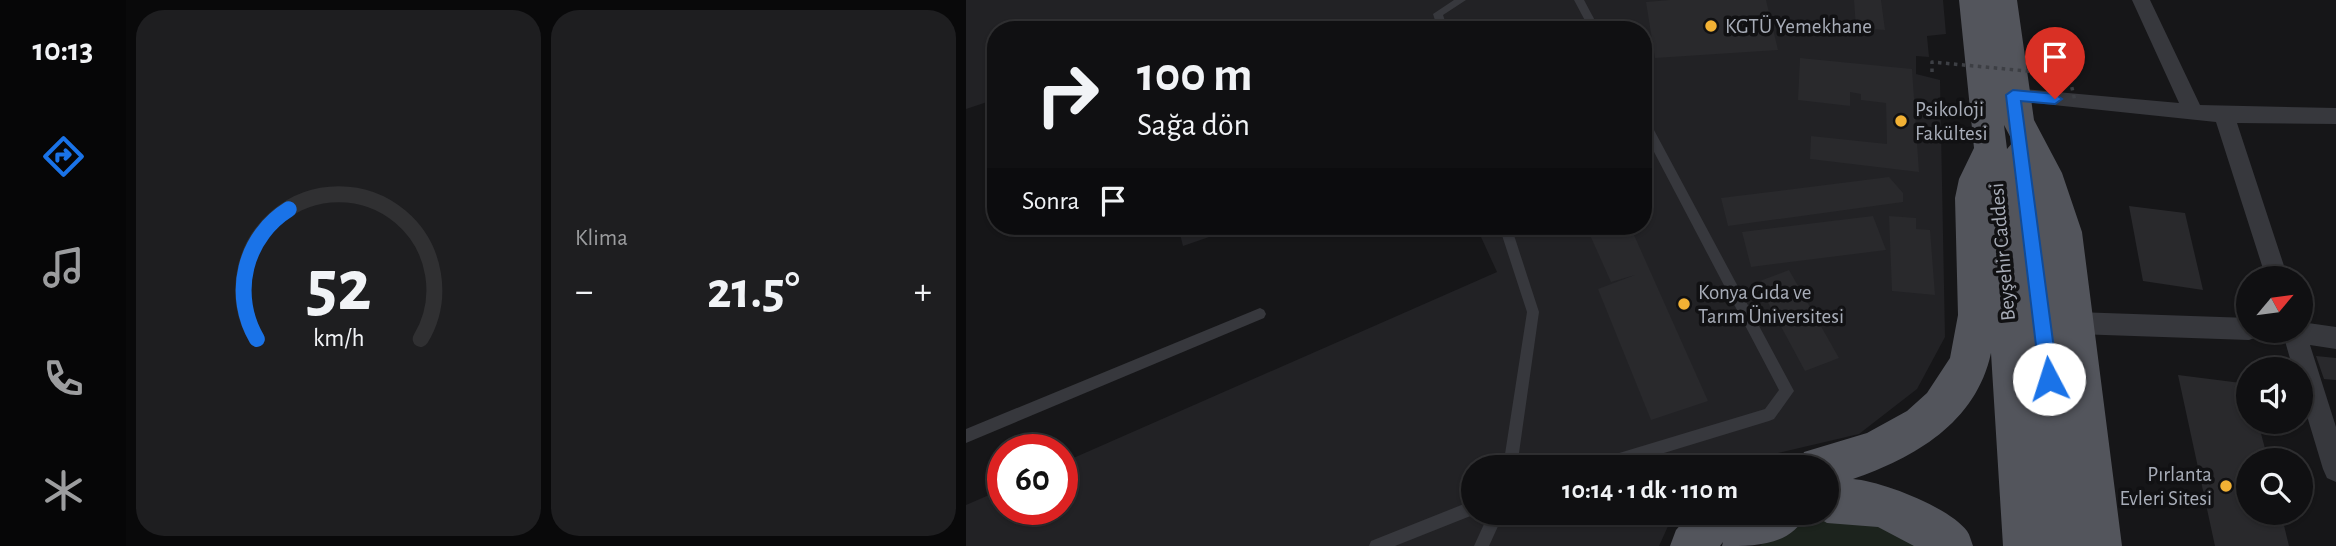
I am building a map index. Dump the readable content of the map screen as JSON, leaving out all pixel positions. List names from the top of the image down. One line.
{"streets":{"main road":["Beyşehir Caddesi"]},"places":["KGTÜ Yemekhane","Psikoloji Fakültesi","Konya Gıda ve Tarım Üniversitesi","Pırlanta Evleri Sitesi"],"north":"top right","page":{"tabs":"10:13","tile":"Klima","turn":["100 m","Sağa dön"],"then":"Sonra","heat":["−","21.5°","+"],"limit":"60","trip":"10:14 · 1 dk · 110 m","gauge":["52","km/h"]}}
